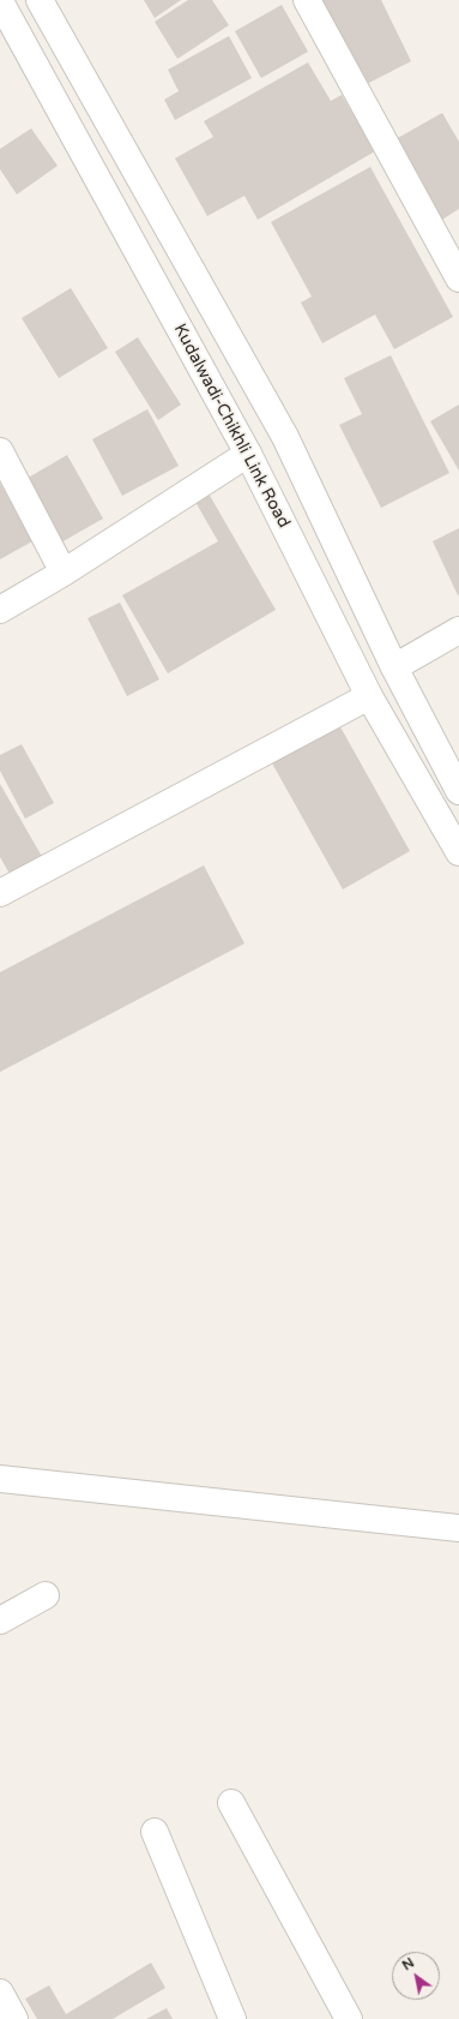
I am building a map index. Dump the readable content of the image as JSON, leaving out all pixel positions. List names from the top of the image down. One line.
{"streets":{"main road":["Kudalwadi-Chikhli Link Road"]},"north":"top left"}
